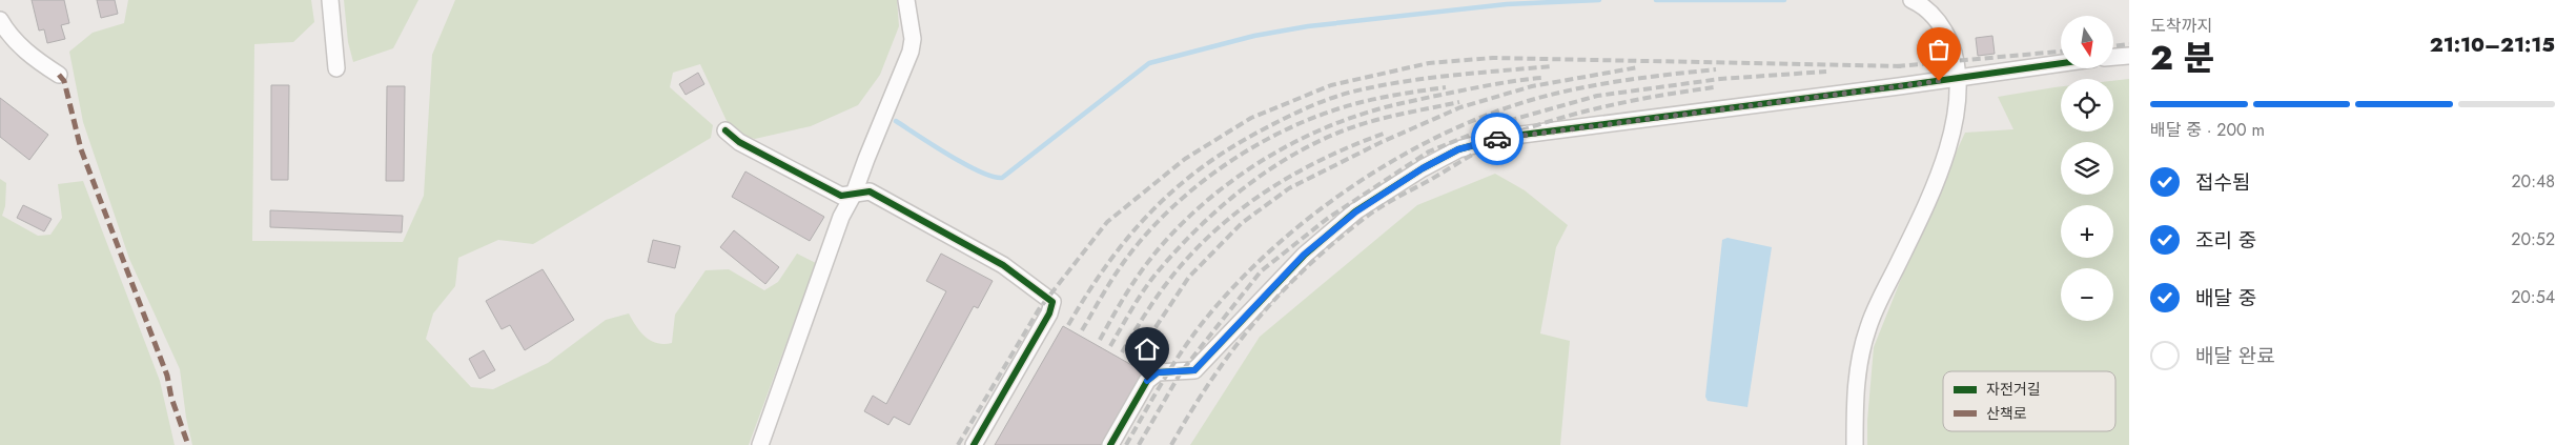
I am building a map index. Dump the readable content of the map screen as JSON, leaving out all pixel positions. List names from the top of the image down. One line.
{"legend":["자전거길","산책로"],"north":"bottom","page":{"heading":["2 분","도착까지","21:10–21:15"],"map_buttons":["+","−"],"bar":"배달 중 · 200 m","list":[["접수됨","20:48"],["조리 중","20:52"],["배달 중","20:54"],"배달 완료"]}}
